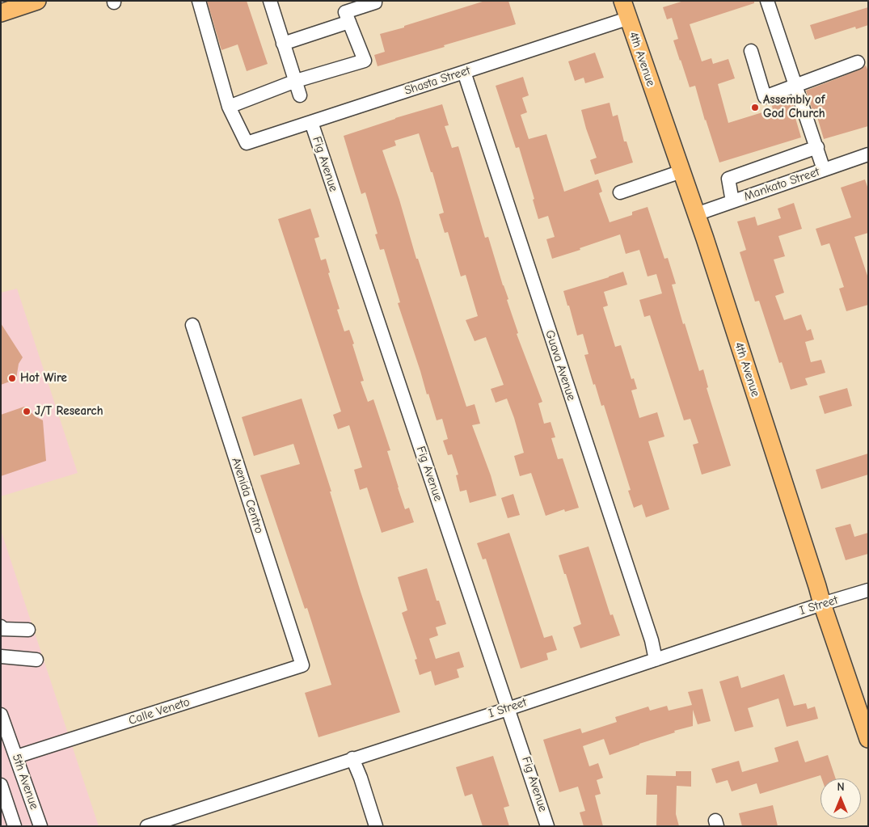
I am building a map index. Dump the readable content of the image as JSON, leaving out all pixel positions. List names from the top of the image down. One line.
{"streets":{"main road":["4th Avenue"],"street":["Shasta Street","Fig Avenue","Mankato Street","Guava Avenue","Avenida Centro","I Street","Calle Veneto","5th Avenue"]},"crossings":[["4th Avenue","Shasta Street"],["4th Avenue","Mankato Street"],["4th Avenue","I Street"],["Shasta Street","Fig Avenue"],["Shasta Street","Guava Avenue"],["Fig Avenue","I Street"],["Guava Avenue","I Street"],["Avenida Centro","Calle Veneto"],["Calle Veneto","5th Avenue"]],"places":["Assembly of God Church","Hot Wire","J/T Research"],"north":"top"}
